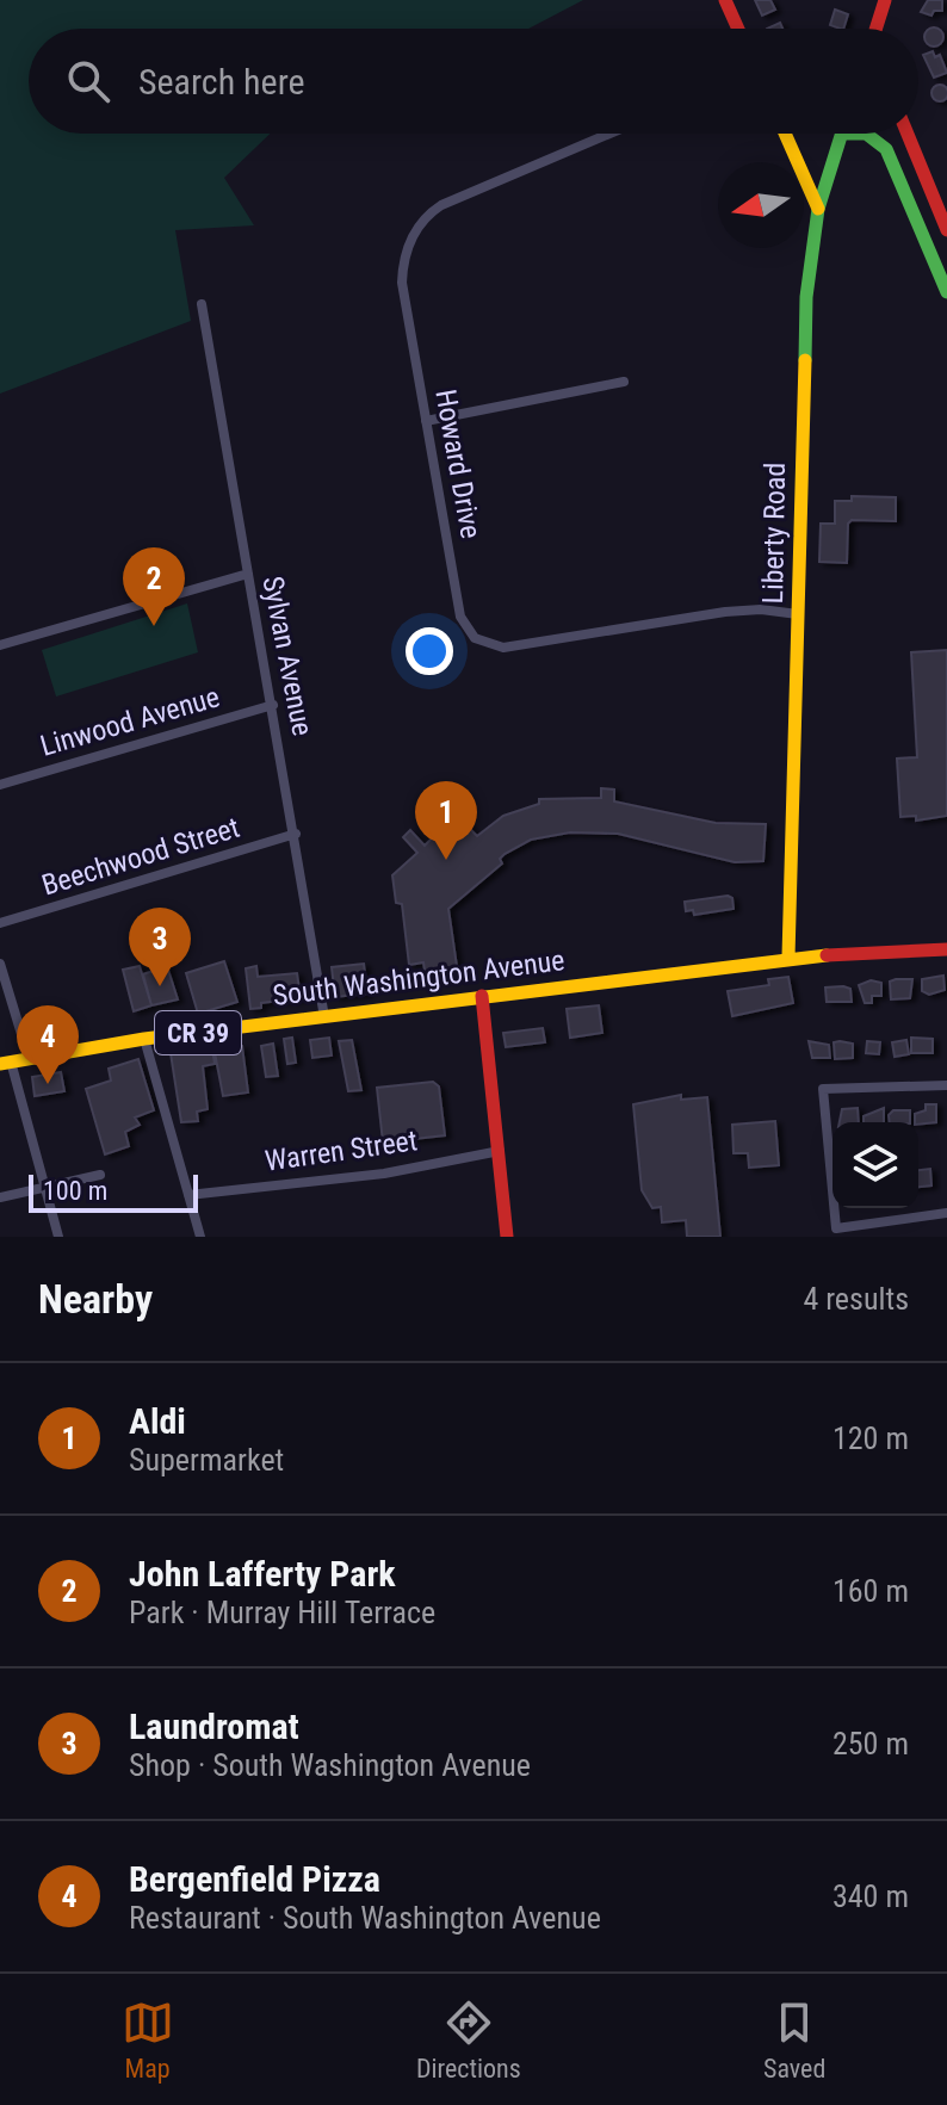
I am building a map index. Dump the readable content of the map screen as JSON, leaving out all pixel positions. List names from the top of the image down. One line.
{"streets":{"main road":["Liberty Road","South Washington Avenue","CR 39"],"street":["Howard Drive","Sylvan Avenue","Linwood Avenue","Beechwood Street","Warren Street"]},"crossings":[["Howard Drive","Liberty Road"],["Liberty Road","South Washington Avenue"],["Sylvan Avenue","Linwood Avenue"],["Sylvan Avenue","Beechwood Street"],["Sylvan Avenue","South Washington Avenue"]],"scale_bar":"100 m","north":"left","page":{"search":"Search here","pins":["2","1","3","4"],"scale":"100 m","heading":["Nearby","4 results"],"list":[{"mark":"1","name":"Aldi","note":"Supermarket","value":"120 m"},{"mark":"2","name":"John Lafferty Park","note":"Park · Murray Hill Terrace","value":"160 m"},{"mark":"3","name":"Laundromat","note":"Shop · South Washington Avenue","value":"250 m"},{"mark":"4","name":"Bergenfield Pizza","note":"Restaurant · South Washington Avenue","value":"340 m"}],"nav":["Map","Directions","Saved"]}}
